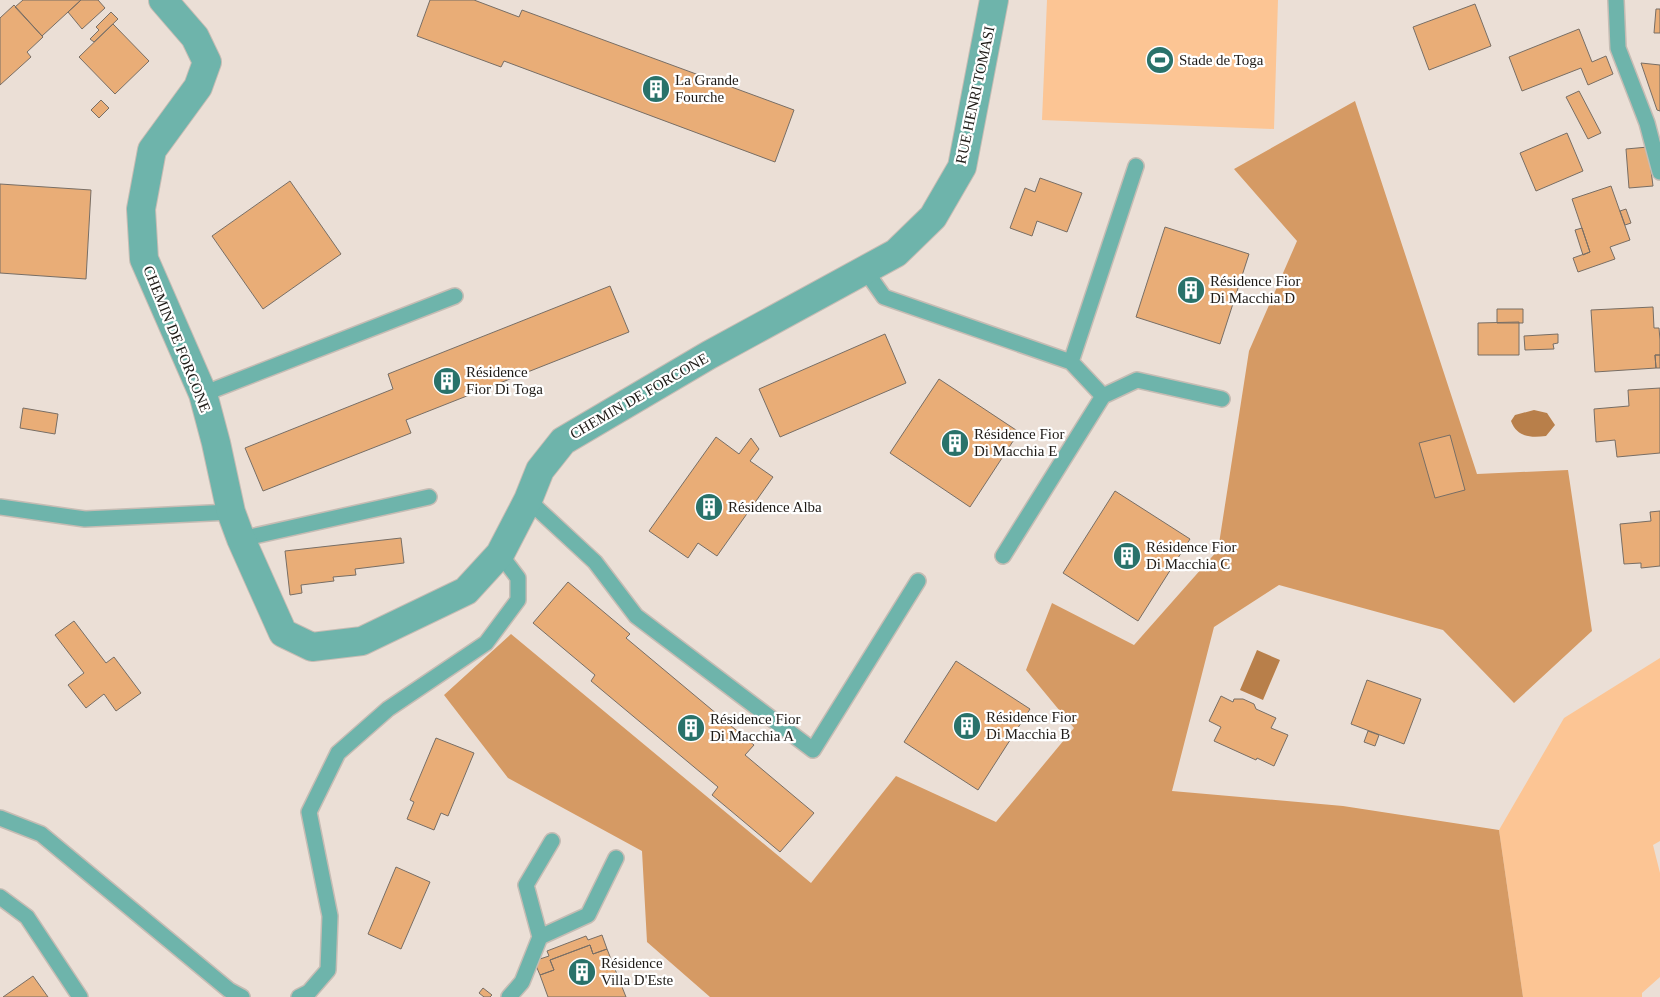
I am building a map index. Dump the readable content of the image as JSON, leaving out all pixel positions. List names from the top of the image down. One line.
{"streets":{"street":["RUE HENRI TOMASI","CHEMIN DE FORCONE"]},"crossings":[["RUE HENRI TOMASI","CHEMIN DE FORCONE"]],"places":{"sports":["Stade de Toga"],"building":["La Grande Fourche","Résidence Fior Di Macchia D","Résidence Fior Di Toga","Résidence Fior Di Macchia E","Résidence Alba","Résidence Fior Di Macchia C","Résidence Fior Di Macchia B","Résidence Fior Di Macchia A","Résidence Villa D'Este"]}}
